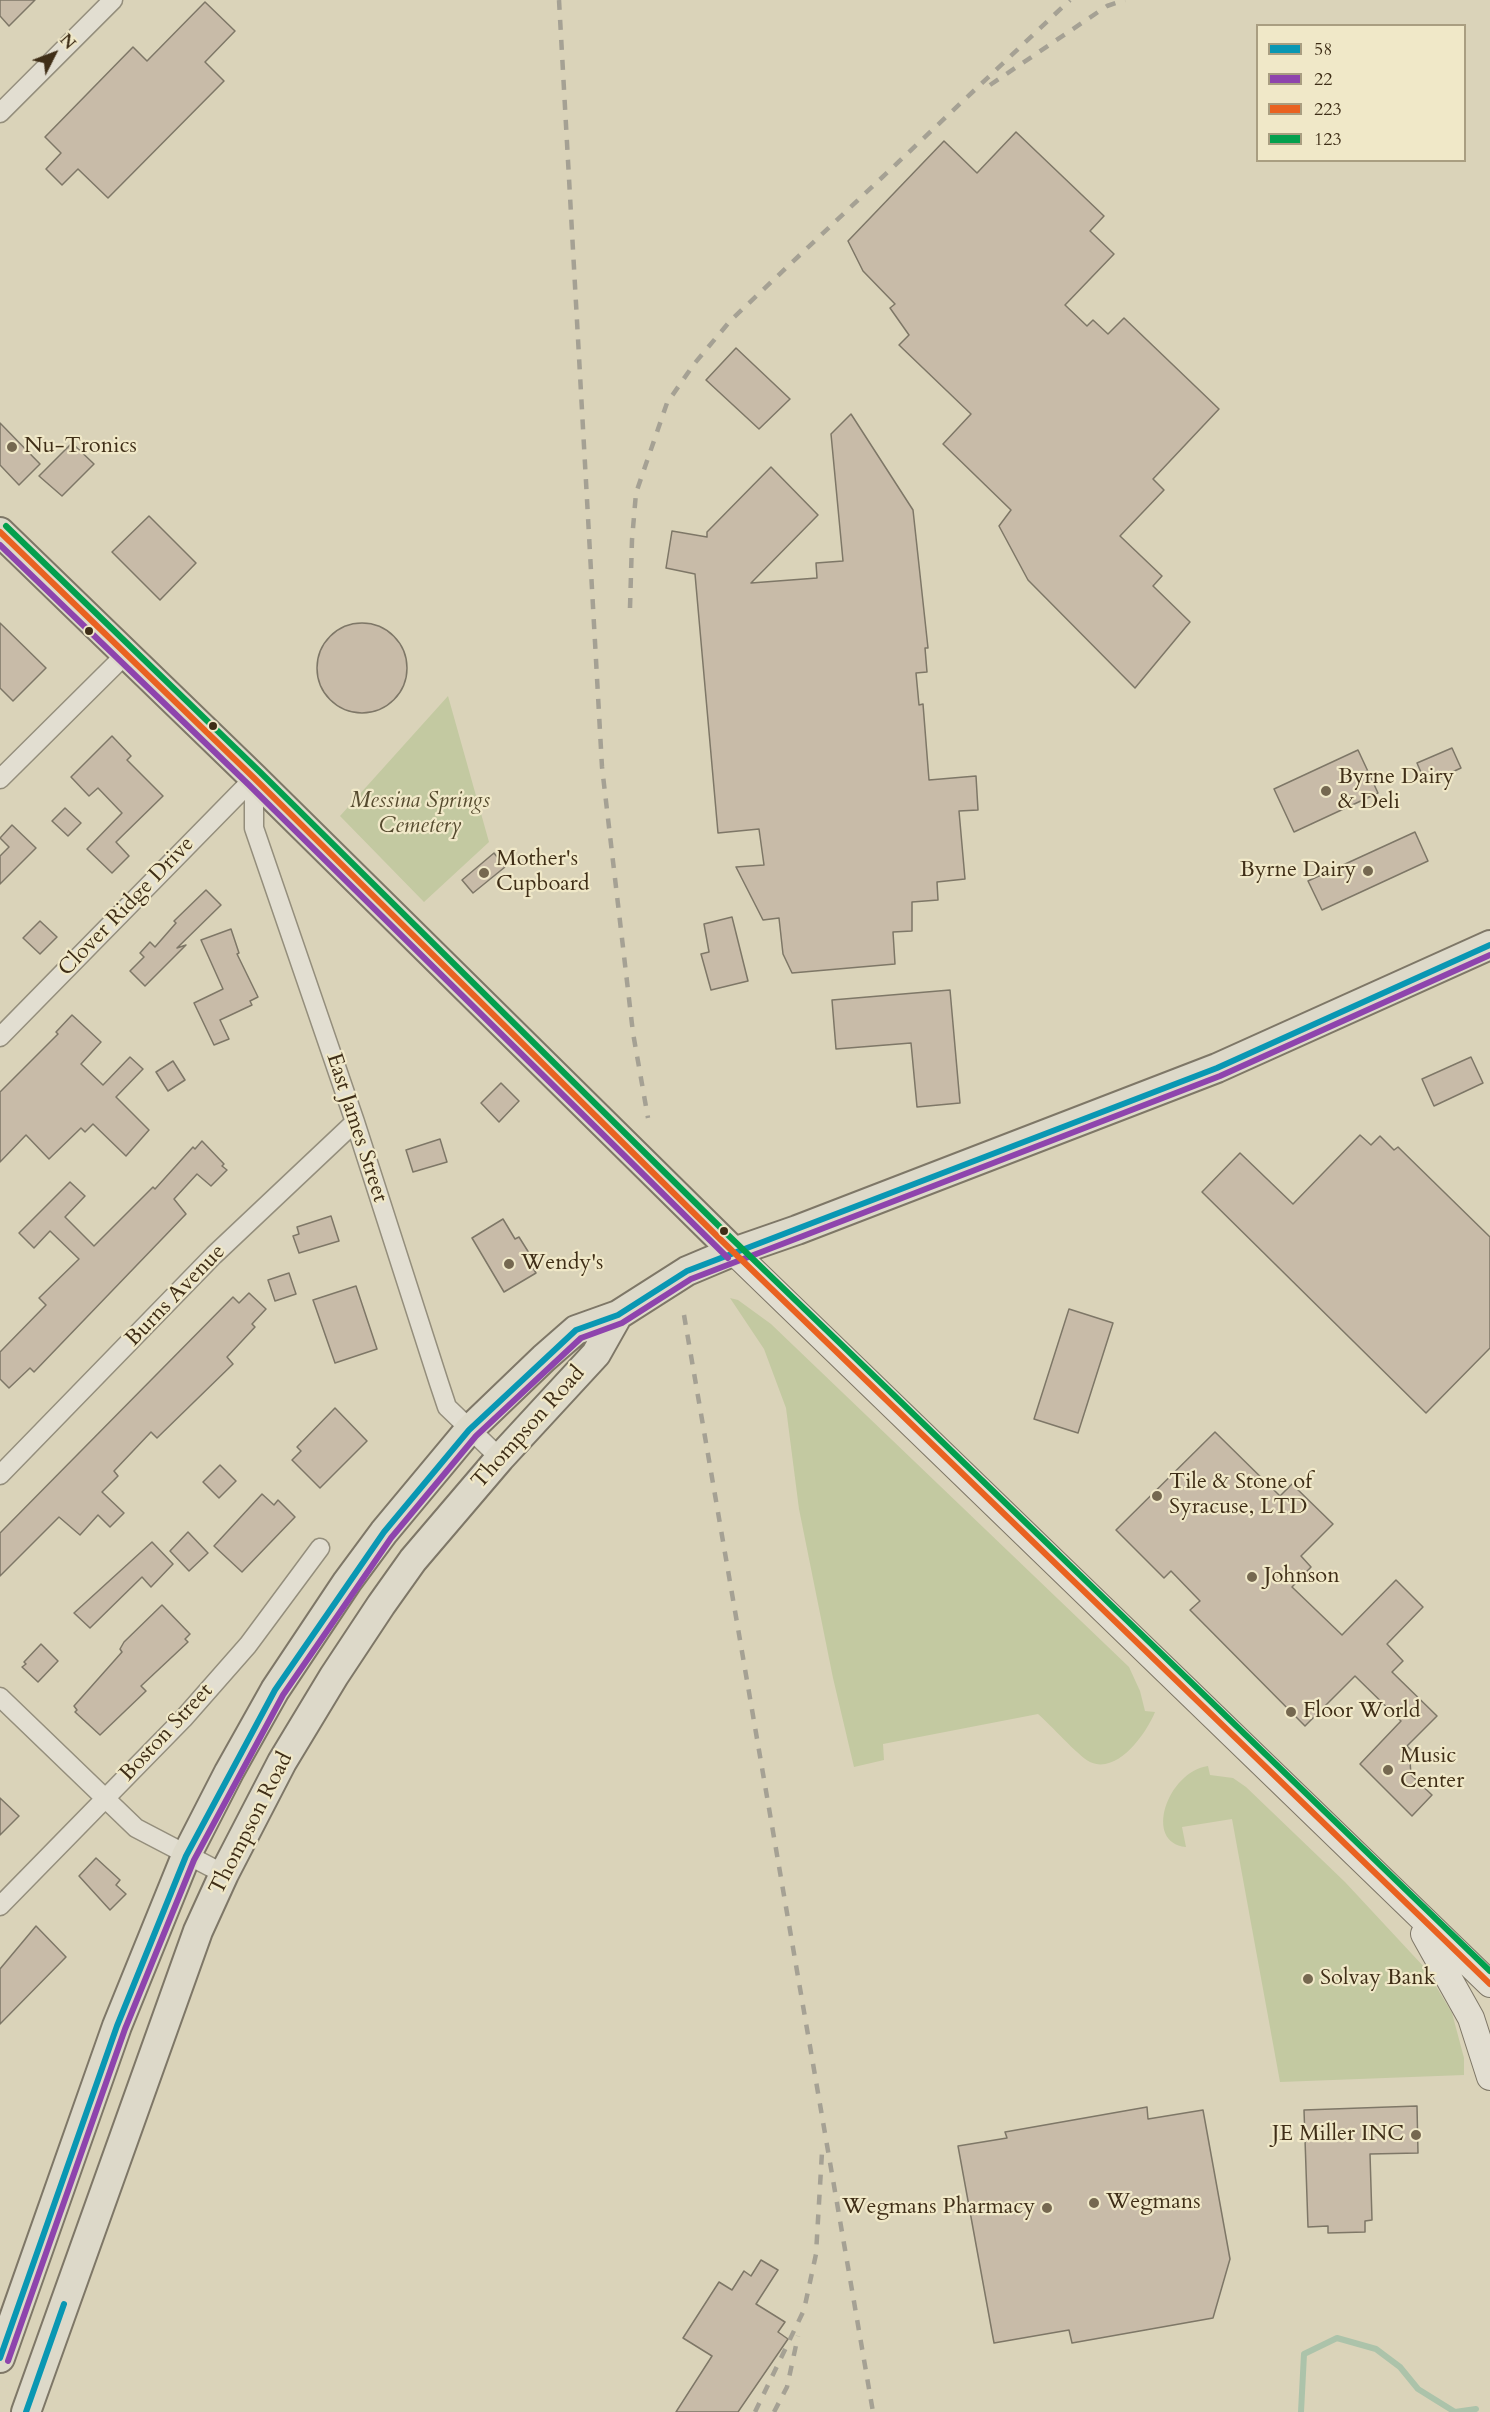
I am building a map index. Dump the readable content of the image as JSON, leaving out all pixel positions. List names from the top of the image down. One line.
{"streets":{"main road":["Thompson Road"],"street":["Clover Ridge Drive","East James Street","Burns Avenue","Boston Street"]},"crossings":[["Clover Ridge Drive","East James Street"],["East James Street","Burns Avenue"],["East James Street","Thompson Road"]],"parks":["Messina Springs Cemetery"],"places":["Nu-Tronics","Byrne Dairy & Deli","Byrne Dairy","Mother's Cupboard","Wendy's","Tile & Stone of Syracuse, LTD","Johnson","Floor World","Music Center","Solvay Bank","JE Miller INC","Wegmans","Wegmans Pharmacy"],"lines":["transit line 123","transit line 223","transit line 22","transit line 58"],"legend":["58","22","223","123"],"north":"top right"}
